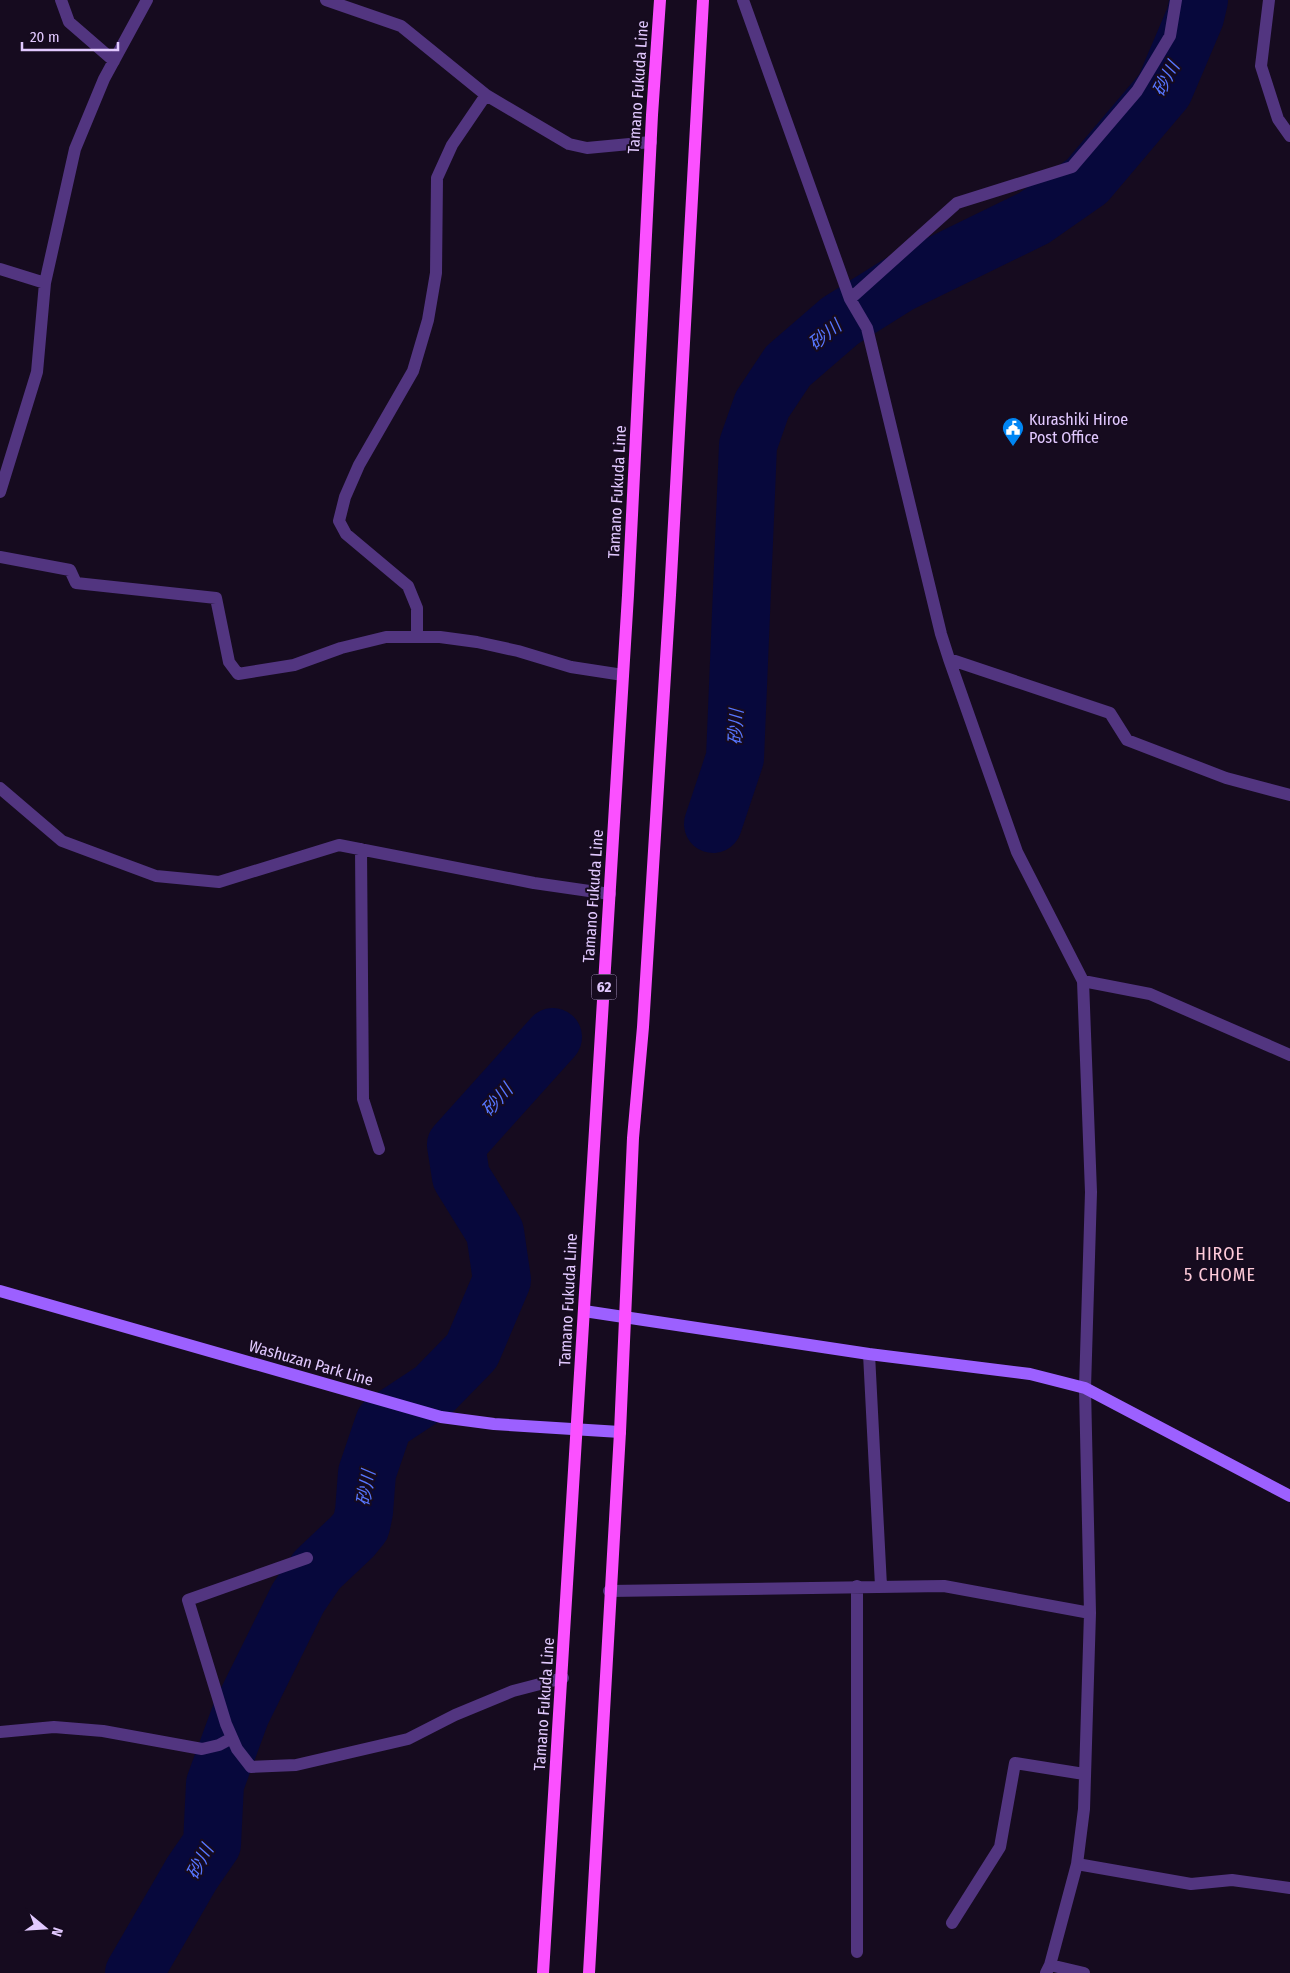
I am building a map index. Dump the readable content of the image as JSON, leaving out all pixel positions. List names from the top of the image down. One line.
{"streets":{"main road":["Tamano Fukuda Line","62"],"street":["Washuzan Park Line"]},"crossings":[["Tamano Fukuda Line","Washuzan Park Line"]],"districts":["HIROE 5 CHOME"],"water":["砂川"],"places":{"public building":["Kurashiki Hiroe Post Office"]},"scale_bar":"20 m","north":"right"}
